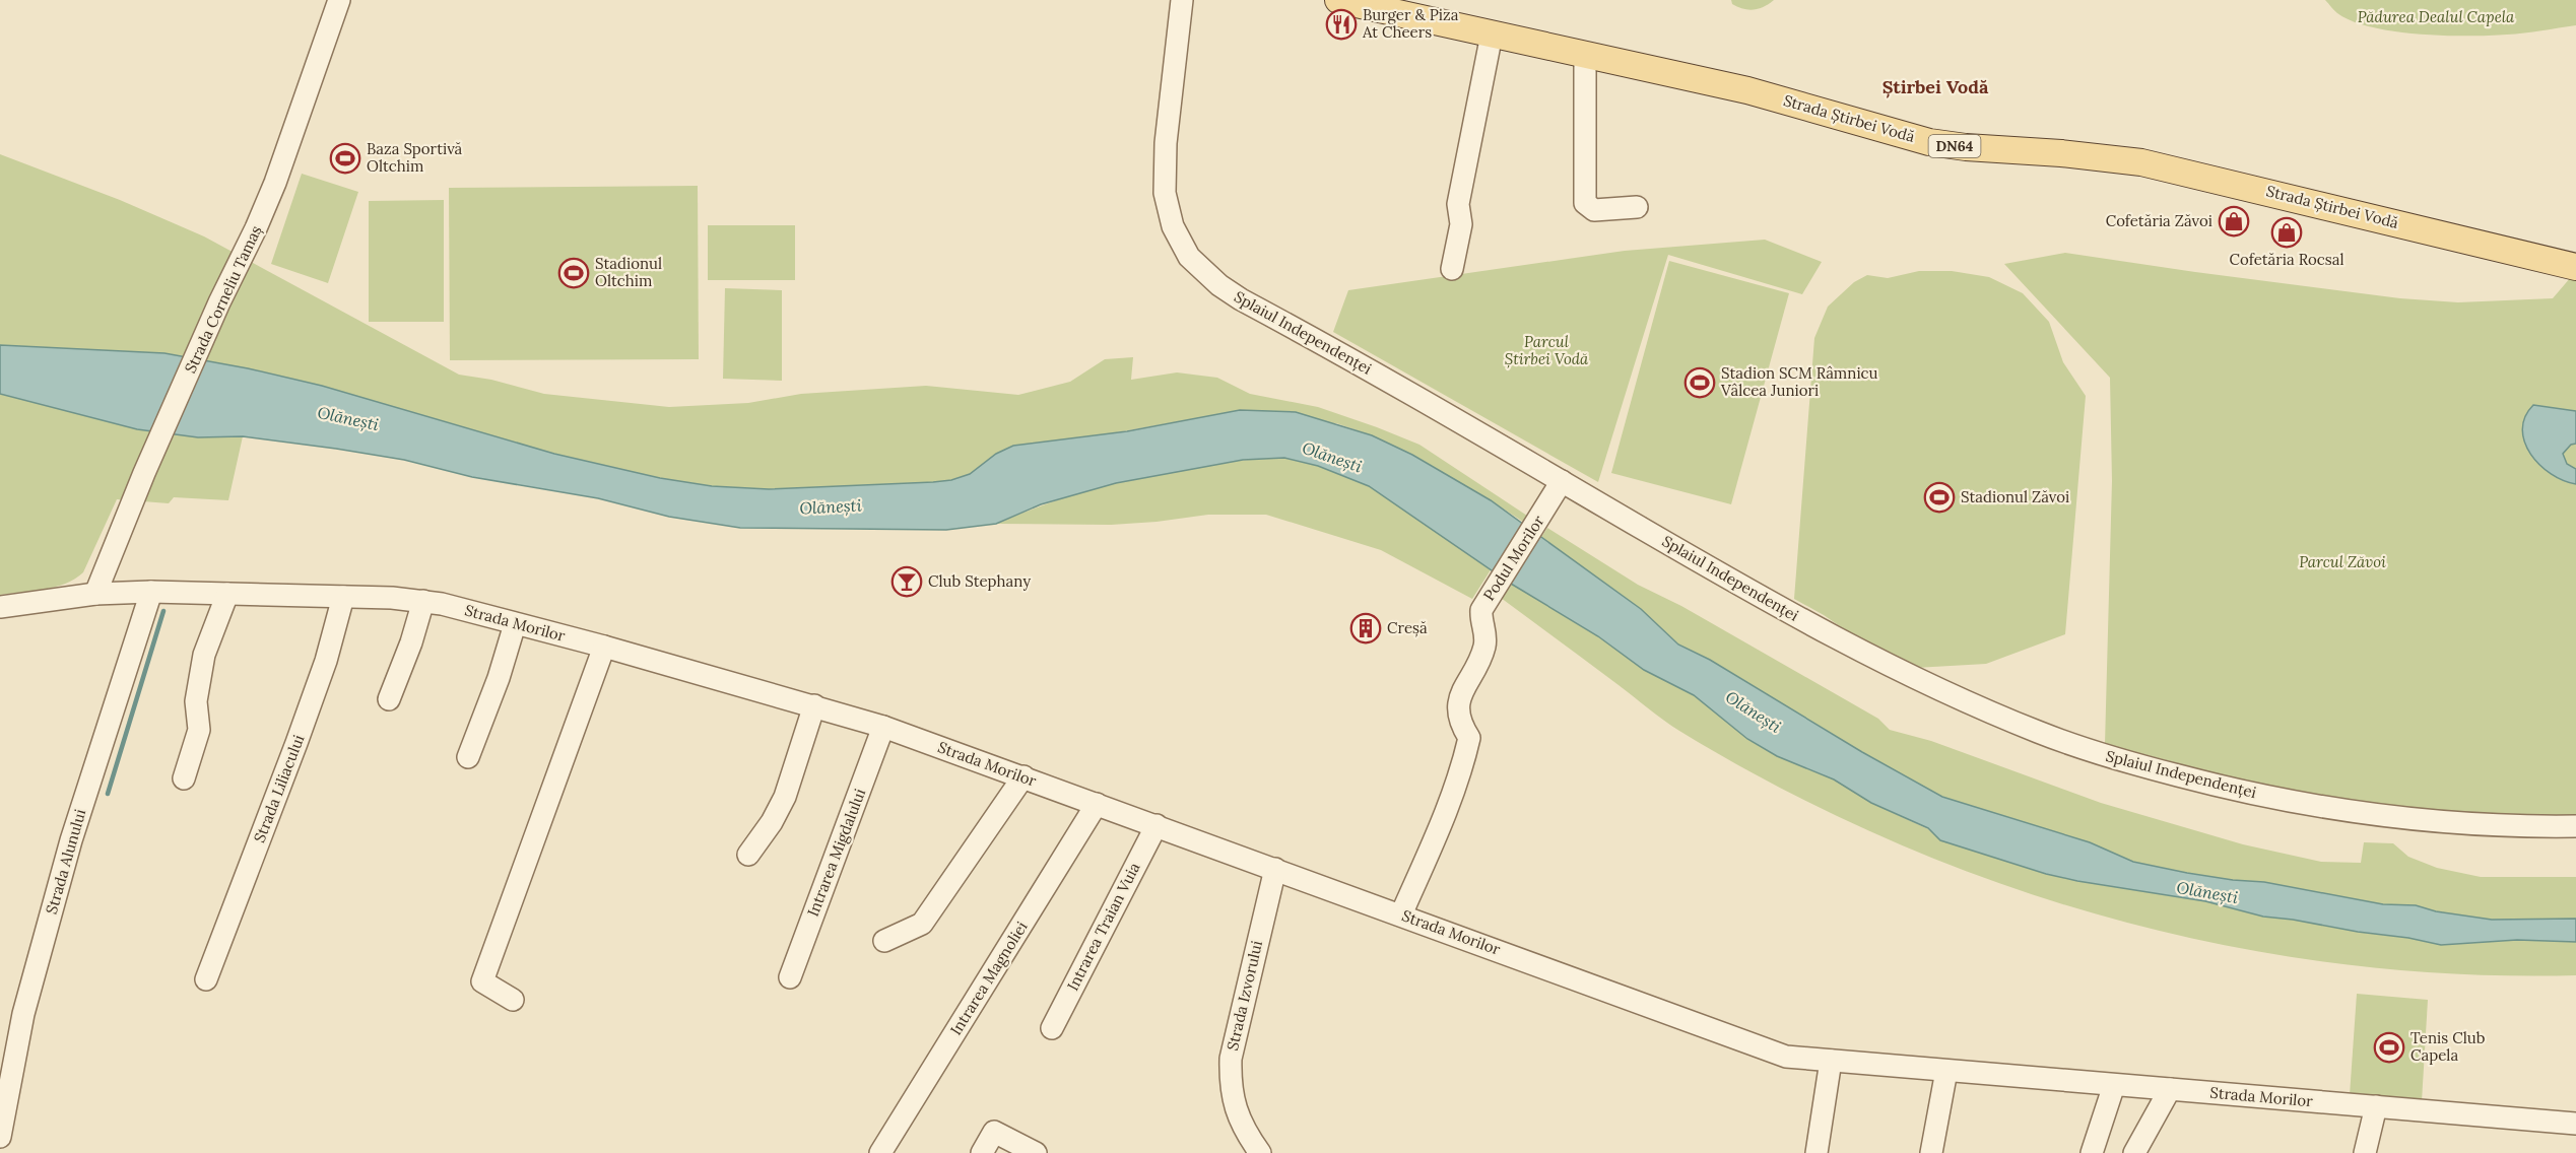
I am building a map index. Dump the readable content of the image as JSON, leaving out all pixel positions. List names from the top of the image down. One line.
{"streets":{"main road":["Strada Știrbei Vodă","DN64"],"street":["Strada Corneliu Tamaș","Splaiul Independenței","Podul Morilor","Strada Morilor","Strada Liliacului","Intrarea Migdalului","Strada Alunului","Intrarea Traian Vuia","Intrarea Magnoliei","Strada Izvorului"]},"crossings":[["Strada Corneliu Tamaș","Strada Morilor"],["Splaiul Independenței","Podul Morilor"],["Podul Morilor","Strada Morilor"],["Strada Morilor","Strada Liliacului"],["Strada Morilor","Intrarea Migdalului"],["Strada Morilor","Strada Alunului"],["Strada Morilor","Intrarea Traian Vuia"],["Strada Morilor","Intrarea Magnoliei"],["Strada Morilor","Strada Izvorului"]],"districts":["Știrbei Vodă"],"water":["Olănești"],"parks":["Pădurea Dealul Capela","Parcul Știrbei Vodă","Parcul Zăvoi"],"places":{"restaurant":["Burger & Piza At Cheers"],"sports":["Baza Sportivă Oltchim","Stadionul Oltchim","Stadion SCM Râmnicu Vâlcea Juniori","Stadionul Zăvoi","Tenis Club Capela"],"shop":["Cofetăria Zăvoi","Cofetăria Rocsal"],"bar":["Club Stephany"],"building":["Creșă"]}}
